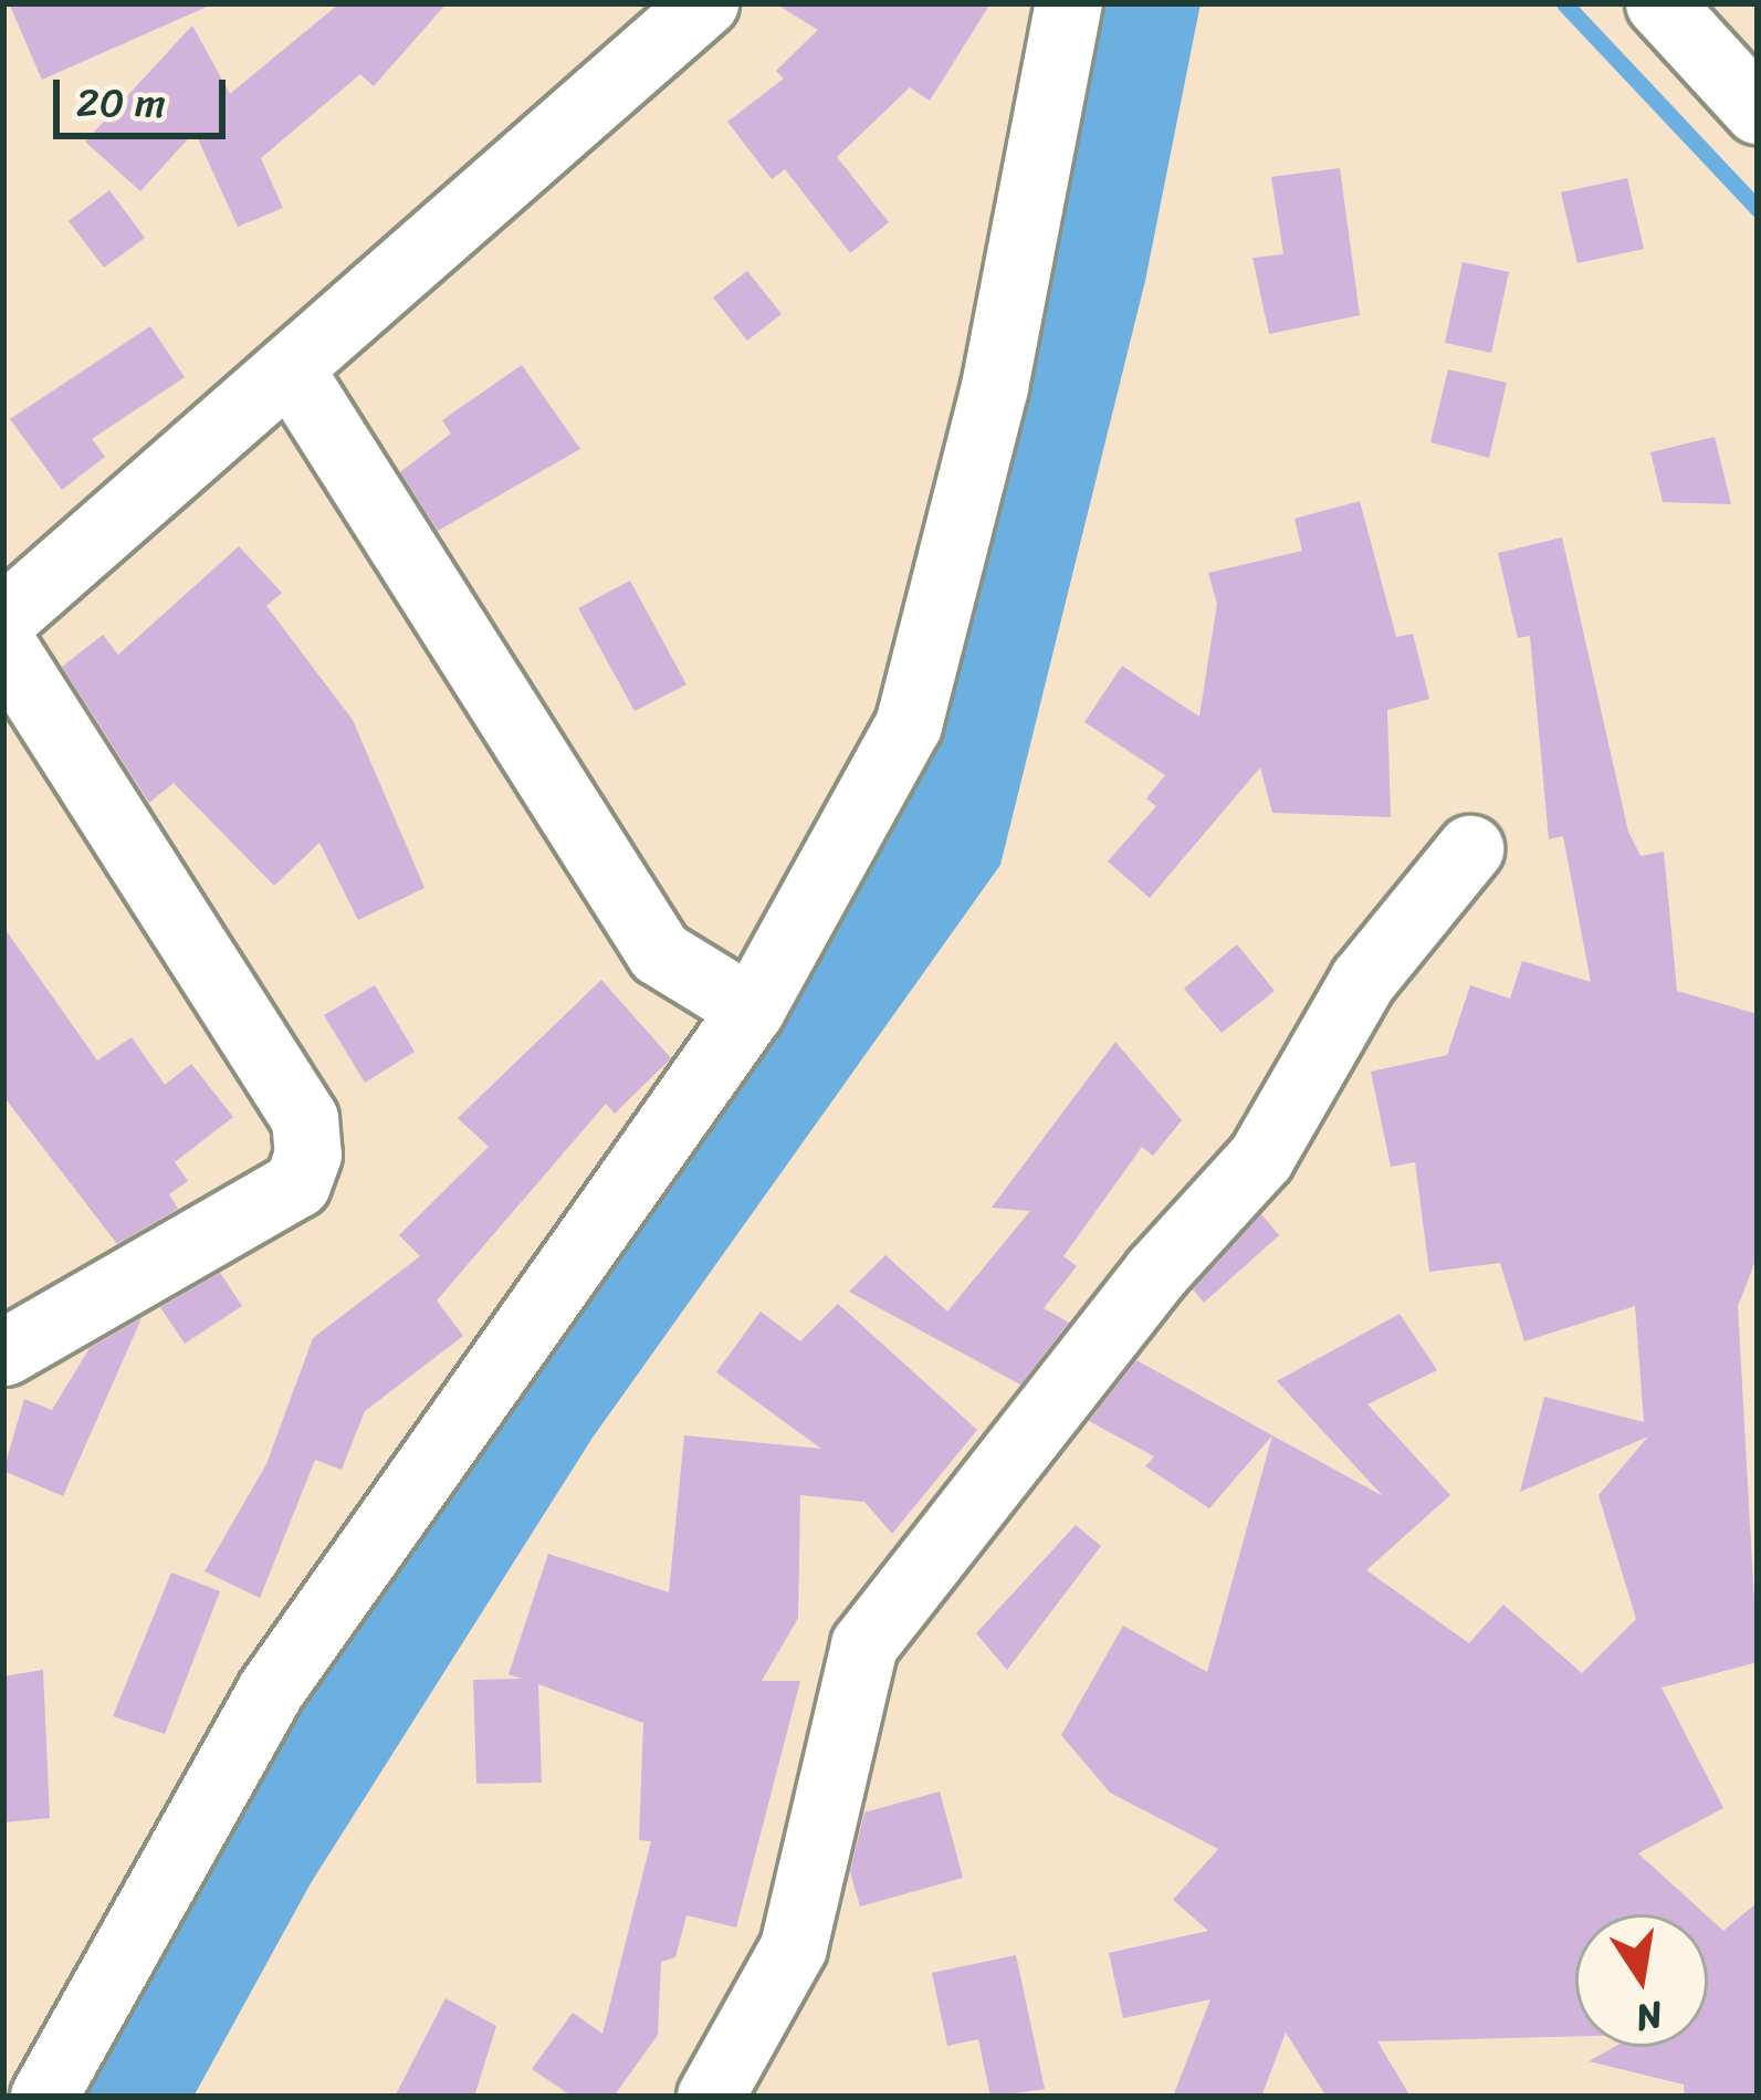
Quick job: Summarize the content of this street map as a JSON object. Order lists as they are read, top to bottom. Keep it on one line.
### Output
{"scale_bar":"20 m","north":"bottom"}
